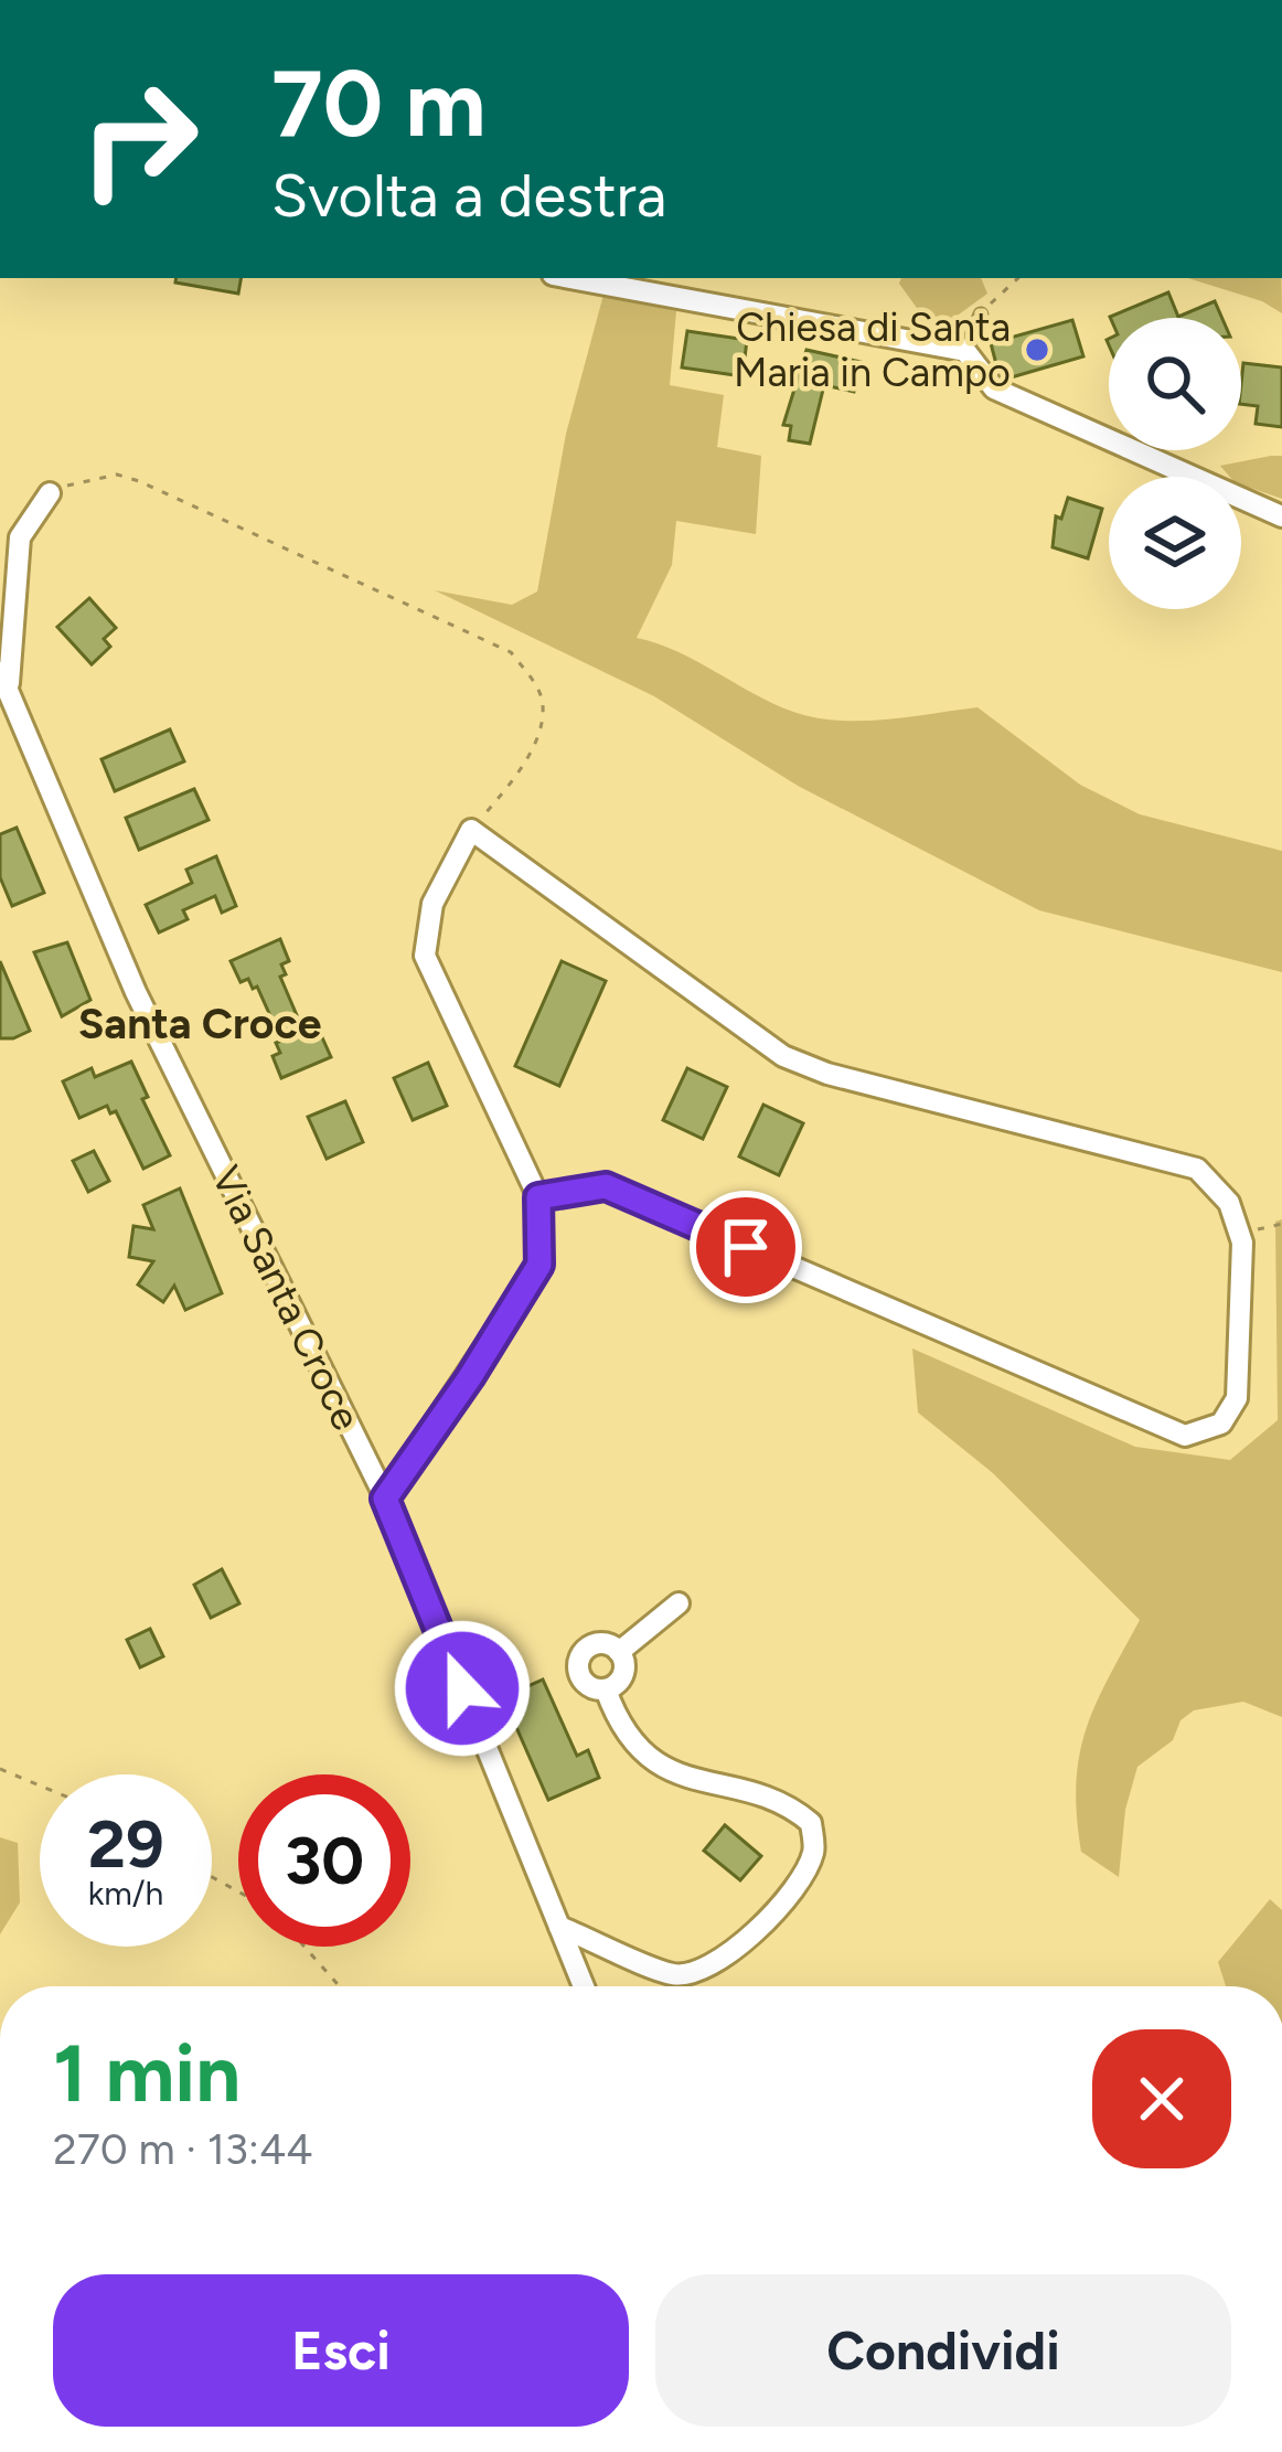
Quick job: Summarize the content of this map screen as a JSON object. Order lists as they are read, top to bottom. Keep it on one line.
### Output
{"streets":{"street":["Via Santa Croce"]},"districts":["Santa Croce"],"places":["Chiesa di Santa Maria in Campo"],"page":{"turn":["70 m","Svolta a destra"],"speed":"29 km/h","limit":"30","heading":["1 min","270 m · 13:44"],"buttons":["Esci","Condividi"]}}
